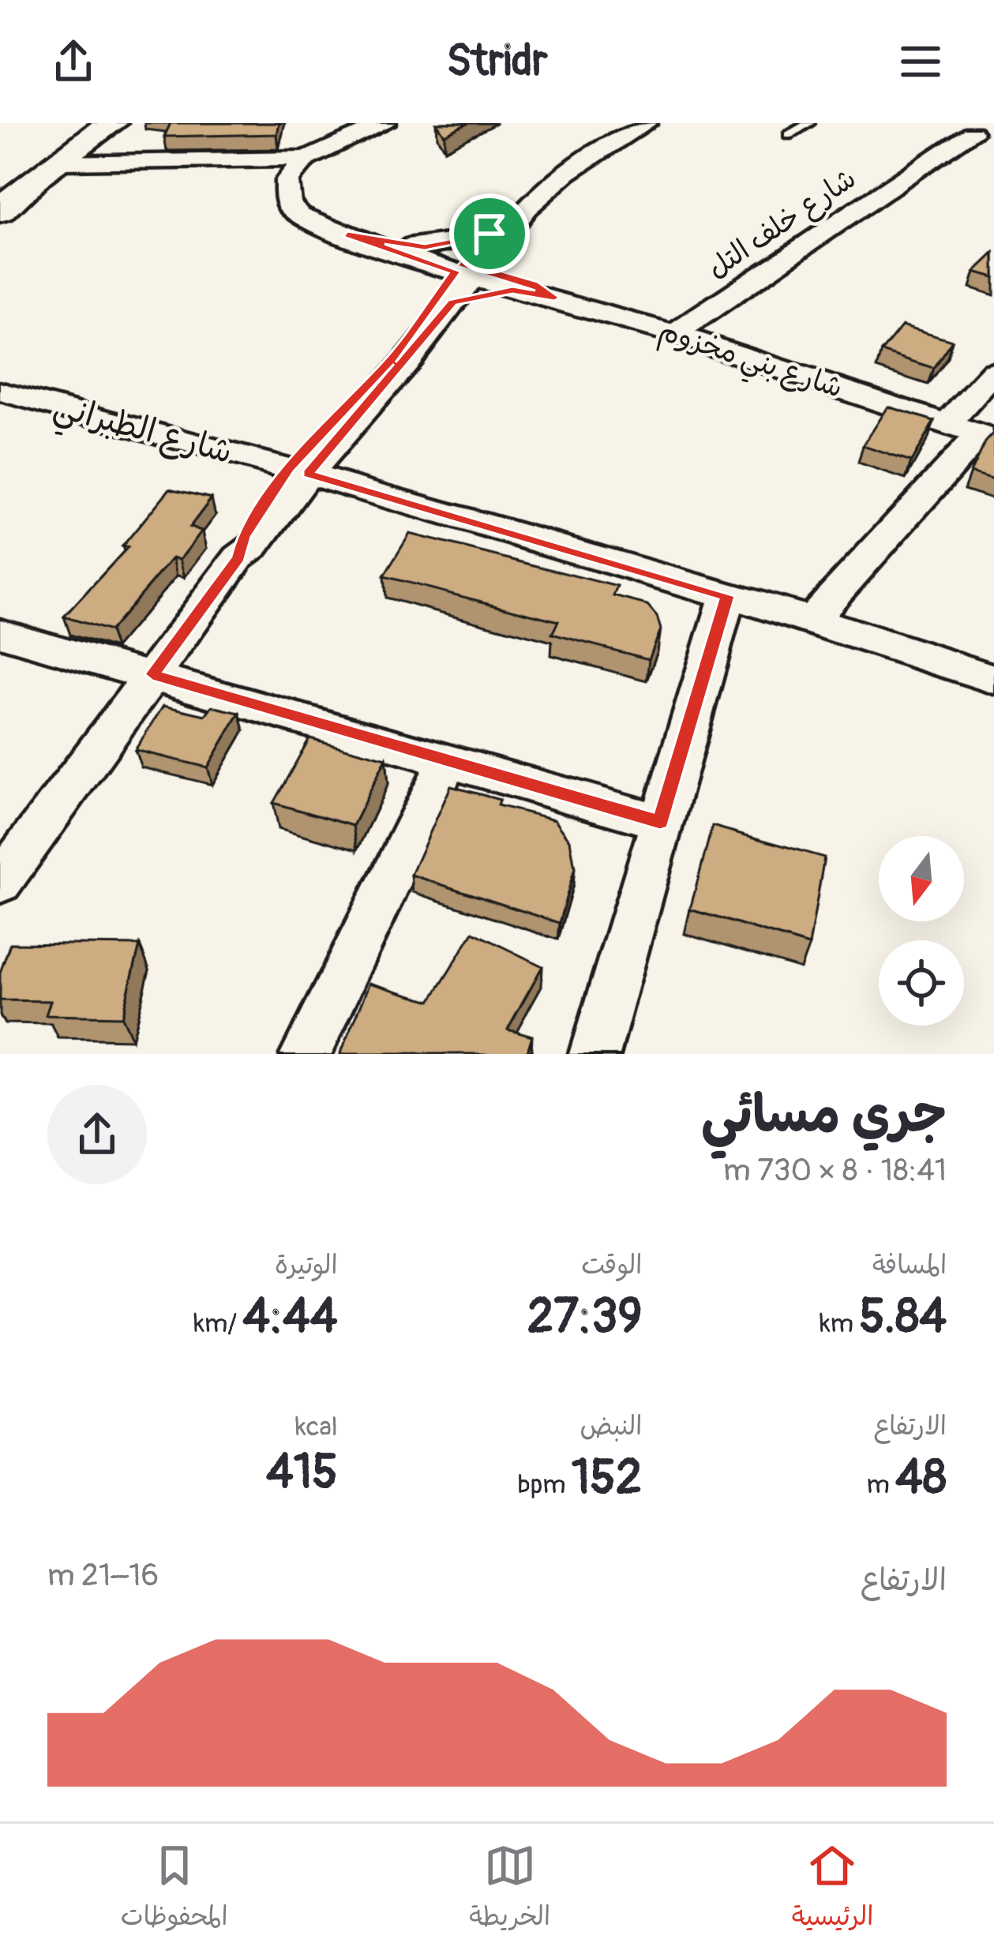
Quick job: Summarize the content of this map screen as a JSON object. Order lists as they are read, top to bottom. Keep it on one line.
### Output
{"streets":{"street":["شارع خلف التل","شارع بني مخزوم","شارع الطبراني"]},"crossings":[["شارع خلف التل","شارع بني مخزوم"]],"north":"bottom","page":{"header":"Stridr","heading":["جري مسائي","18:41 · 8 × 730 m"],"stats":[["المسافة","5.84 km"],["الوقت","27:39"],["الوتيرة","4:44 /km"],["الارتفاع","48 m"],["النبض","152 bpm"],["kcal","415"]],"chart":["الارتفاع","16–21 m"],"tabs":["الرئيسية","الخريطة","المحفوظات"]}}
